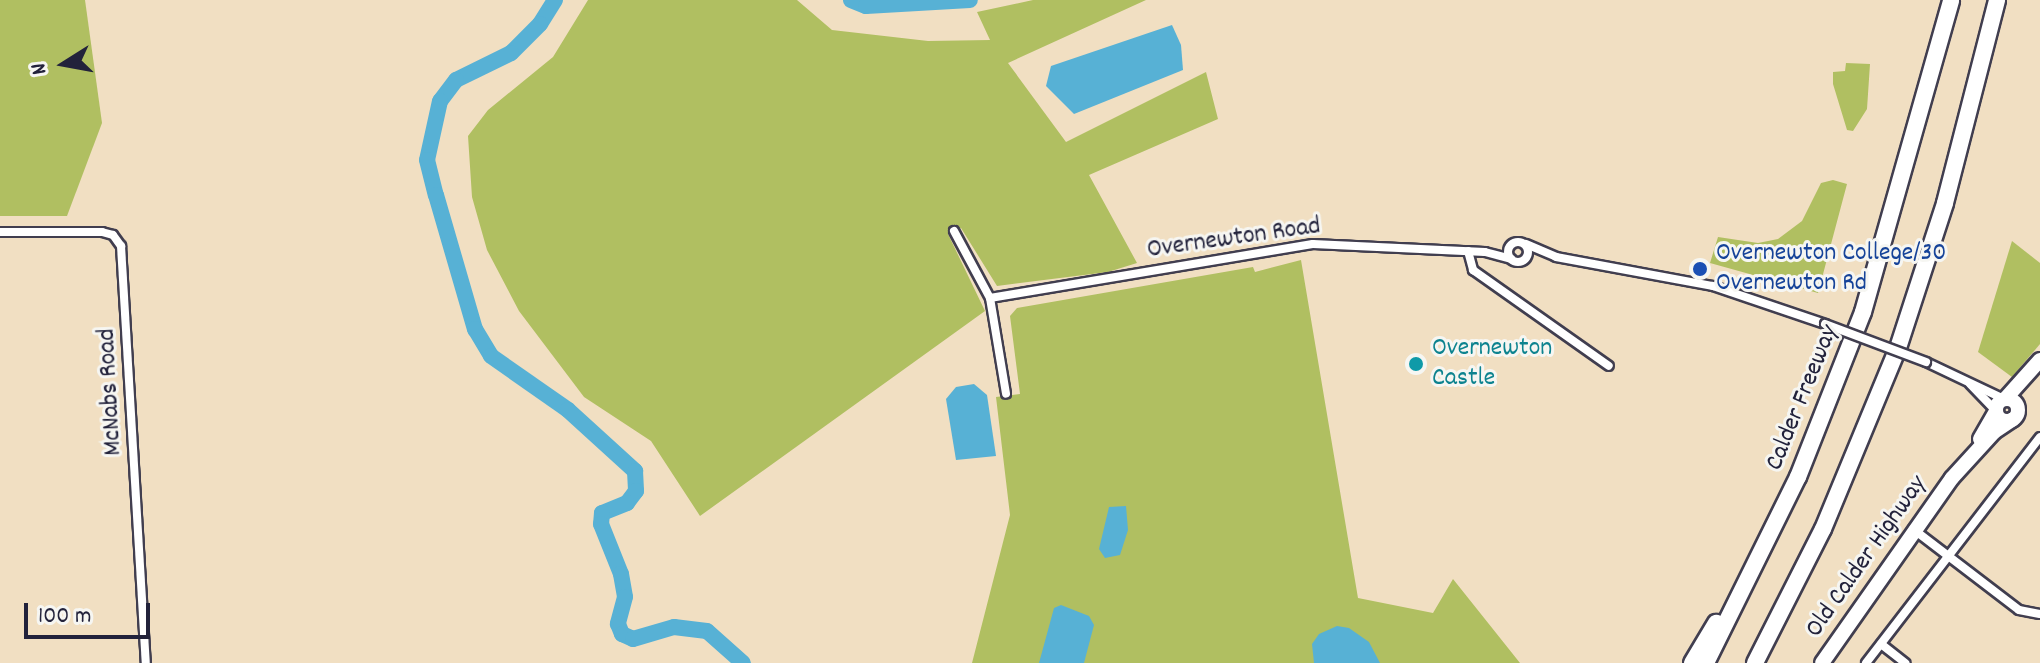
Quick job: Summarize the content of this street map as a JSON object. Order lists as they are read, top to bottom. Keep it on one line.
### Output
{"streets":{"highway":["Calder Freeway"],"main road":["Old Calder Highway"],"street":["Overnewton Road","McNabs Road"]},"places":["Overnewton College/30 Overnewton Rd","Overnewton Castle"],"scale_bar":"100 m","north":"left"}
